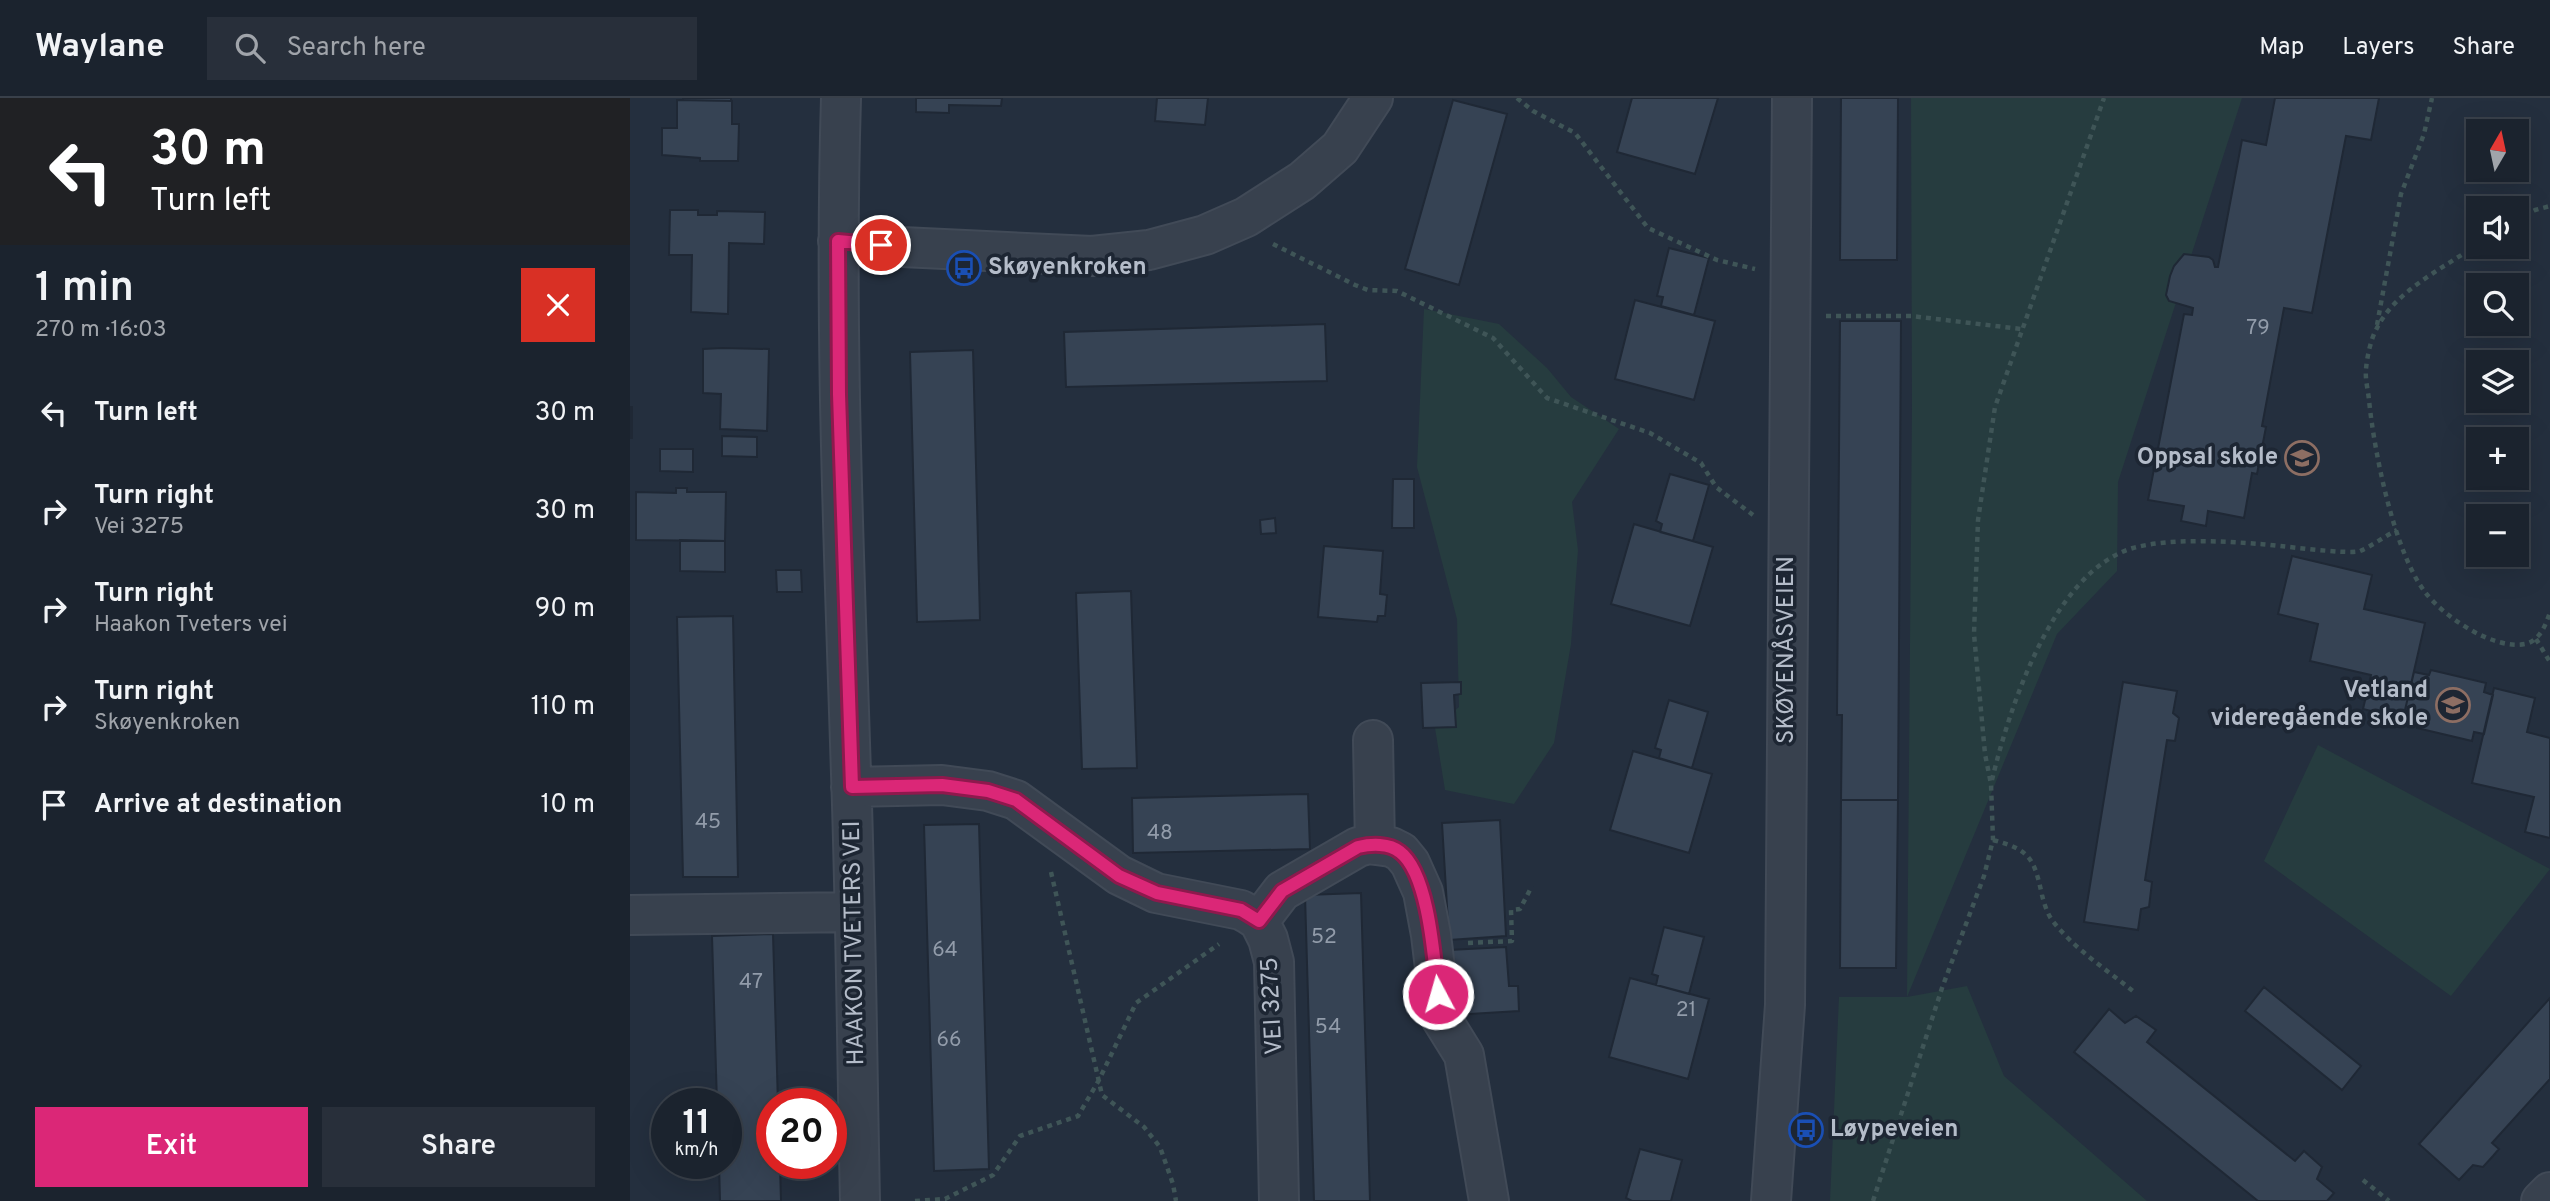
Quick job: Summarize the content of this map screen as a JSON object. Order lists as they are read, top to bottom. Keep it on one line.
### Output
{"streets":{"street":["SKØYENÅSVEIEN","HAAKON TVETERS VEI","VEI 3275"]},"places":{"bus stop":["Skøyenkroken","Løypeveien"],"school or university":["Oppsal skole","Vetland videregående skole"]},"house_numbers":["79","45","48","52","64","47","21","54","66"],"north":"top","page":{"header":"Waylane","search":"Search here","nav":["Map","Layers","Share"],"turn":["30 m","Turn left"],"map_buttons":["+","−"],"heading":["1 min","270 m · 16:03"],"list":[{"name":"Turn left","value":"30 m"},{"name":"Turn right","note":"Vei 3275","value":"30 m"},{"name":"Turn right","note":"Haakon Tveters vei","value":"90 m"},{"name":"Turn right","note":"Skøyenkroken","value":"110 m"},{"name":"Arrive at destination","value":"10 m"}],"speed":"11 km/h","limit":"20","buttons":["Exit","Share"]}}
